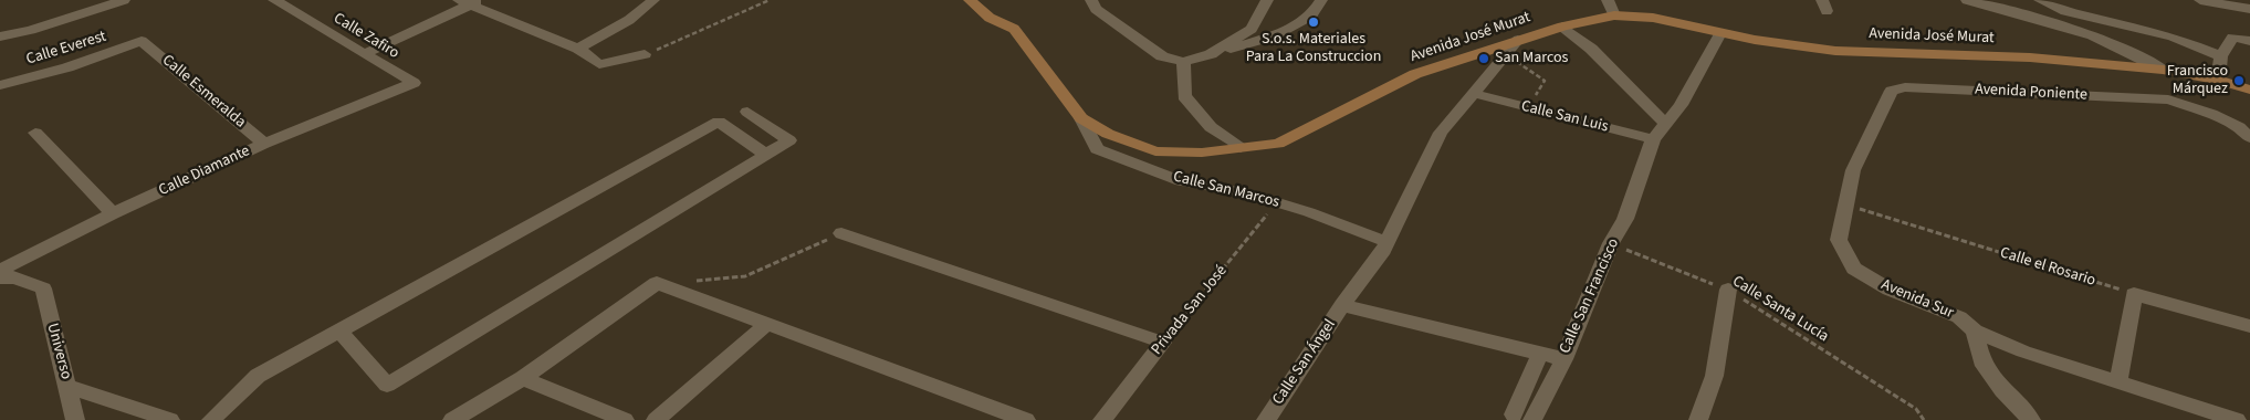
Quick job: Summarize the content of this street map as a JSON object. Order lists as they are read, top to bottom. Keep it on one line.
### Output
{"streets":{"street":["Calle Zafiro","Avenida José Murat","Calle Everest","Calle Esmeralda","Avenida Poniente","Calle San Luis","Calle Diamante","Calle San Marcos","Calle San Francisco","Avenida Sur","Privada San José","Universo","Calle San Ángel"],"path":["Calle el Rosario","Calle Santa Lucía"]},"crossings":[["Calle Zafiro","Calle Diamante"],["Avenida José Murat","Calle San Marcos"],["Avenida José Murat","Calle San Francisco"],["Calle Everest","Calle Esmeralda"],["Calle Esmeralda","Calle Diamante"],["Avenida Poniente","Avenida Sur"],["Calle San Luis","Calle San Francisco"],["Calle San Marcos","Privada San José"],["Calle el Rosario","Avenida Sur"],["Calle San Francisco","Calle Santa Lucía"],["Calle San Francisco","Calle San Ángel"]],"places":["S.o.s. Materiales Para La Construccion","San Marcos","Francisco Márquez"]}
